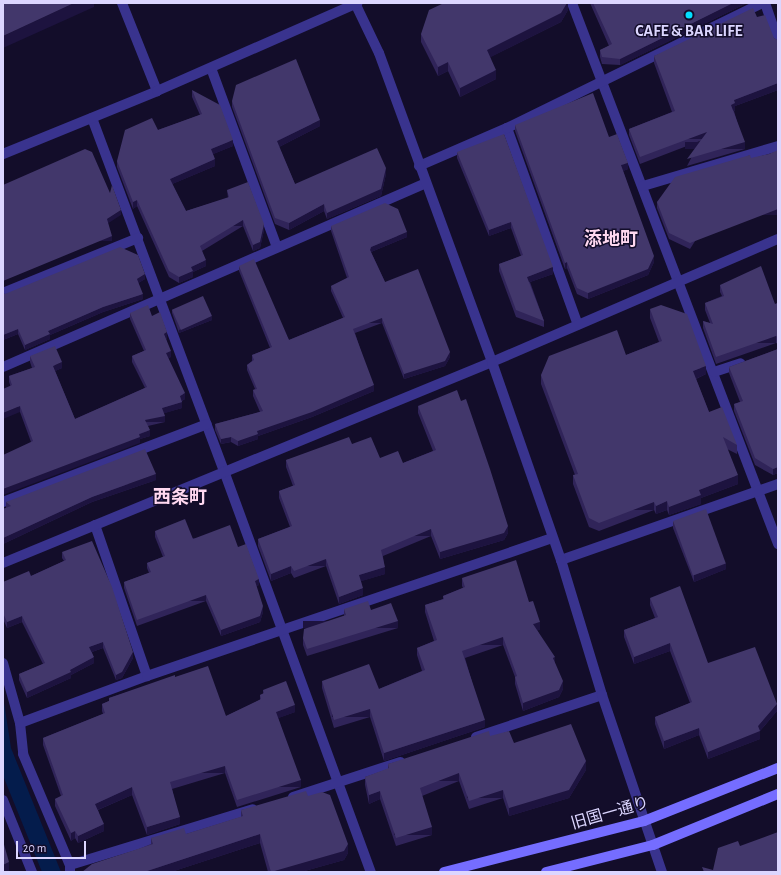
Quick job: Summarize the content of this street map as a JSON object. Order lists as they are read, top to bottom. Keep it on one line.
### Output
{"streets":{"main road":["旧国一通り"]},"districts":["添地町","西条町"],"places":["CAFE & BAR LIFE"],"scale_bar":"20 m"}
